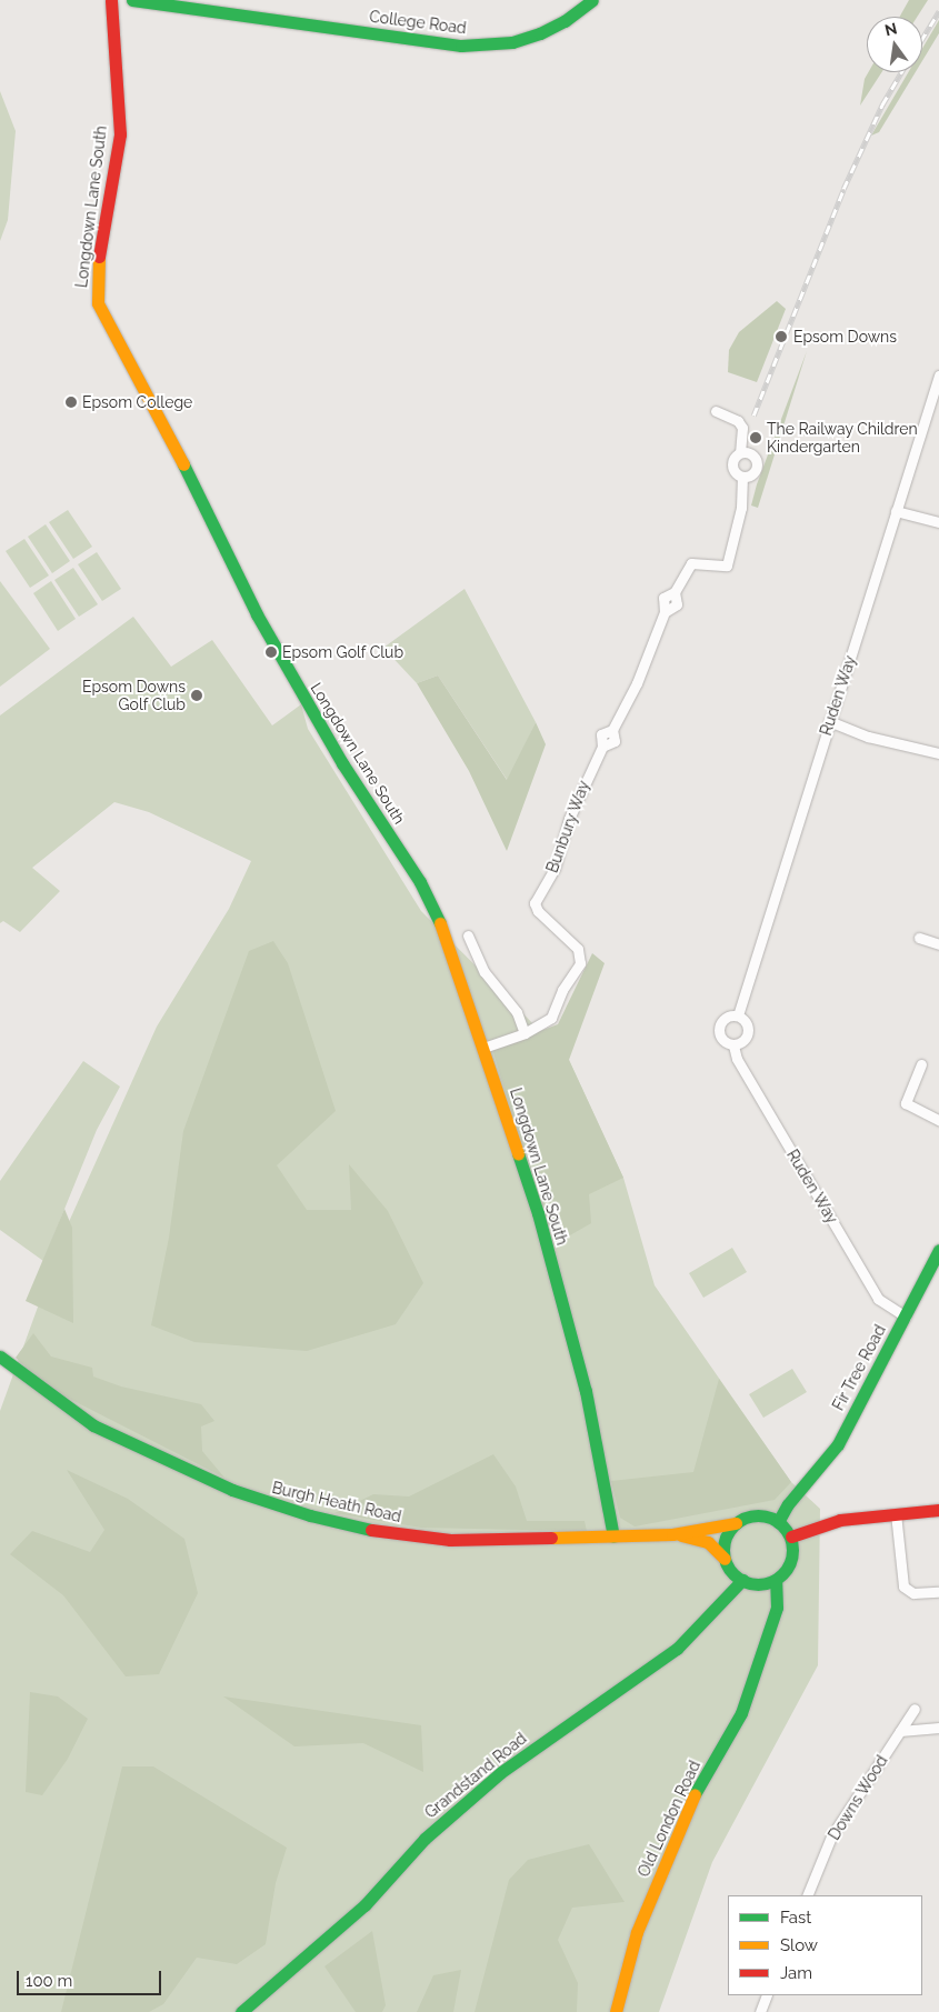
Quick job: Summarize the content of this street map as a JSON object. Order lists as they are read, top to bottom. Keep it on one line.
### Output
{"streets":{"main road":["College Road","Longdown Lane South","Fir Tree Road","Burgh Heath Road","Grandstand Road","Old London Road"],"street":["Ruden Way","Bunbury Way","Downs Wood"]},"crossings":[["Longdown Lane South","Bunbury Way"],["Longdown Lane South","Burgh Heath Road"],["Ruden Way","Fir Tree Road"],["Fir Tree Road","Burgh Heath Road"],["Fir Tree Road","Grandstand Road"],["Fir Tree Road","Old London Road"],["Burgh Heath Road","Grandstand Road"],["Burgh Heath Road","Old London Road"],["Grandstand Road","Old London Road"]],"places":["Epsom Downs","Epsom College","The Railway Children Kindergarten","Epsom Golf Club","Epsom Downs Golf Club"],"legend":["Fast","Slow","Jam"],"scale_bar":"100 m","north":"top"}
